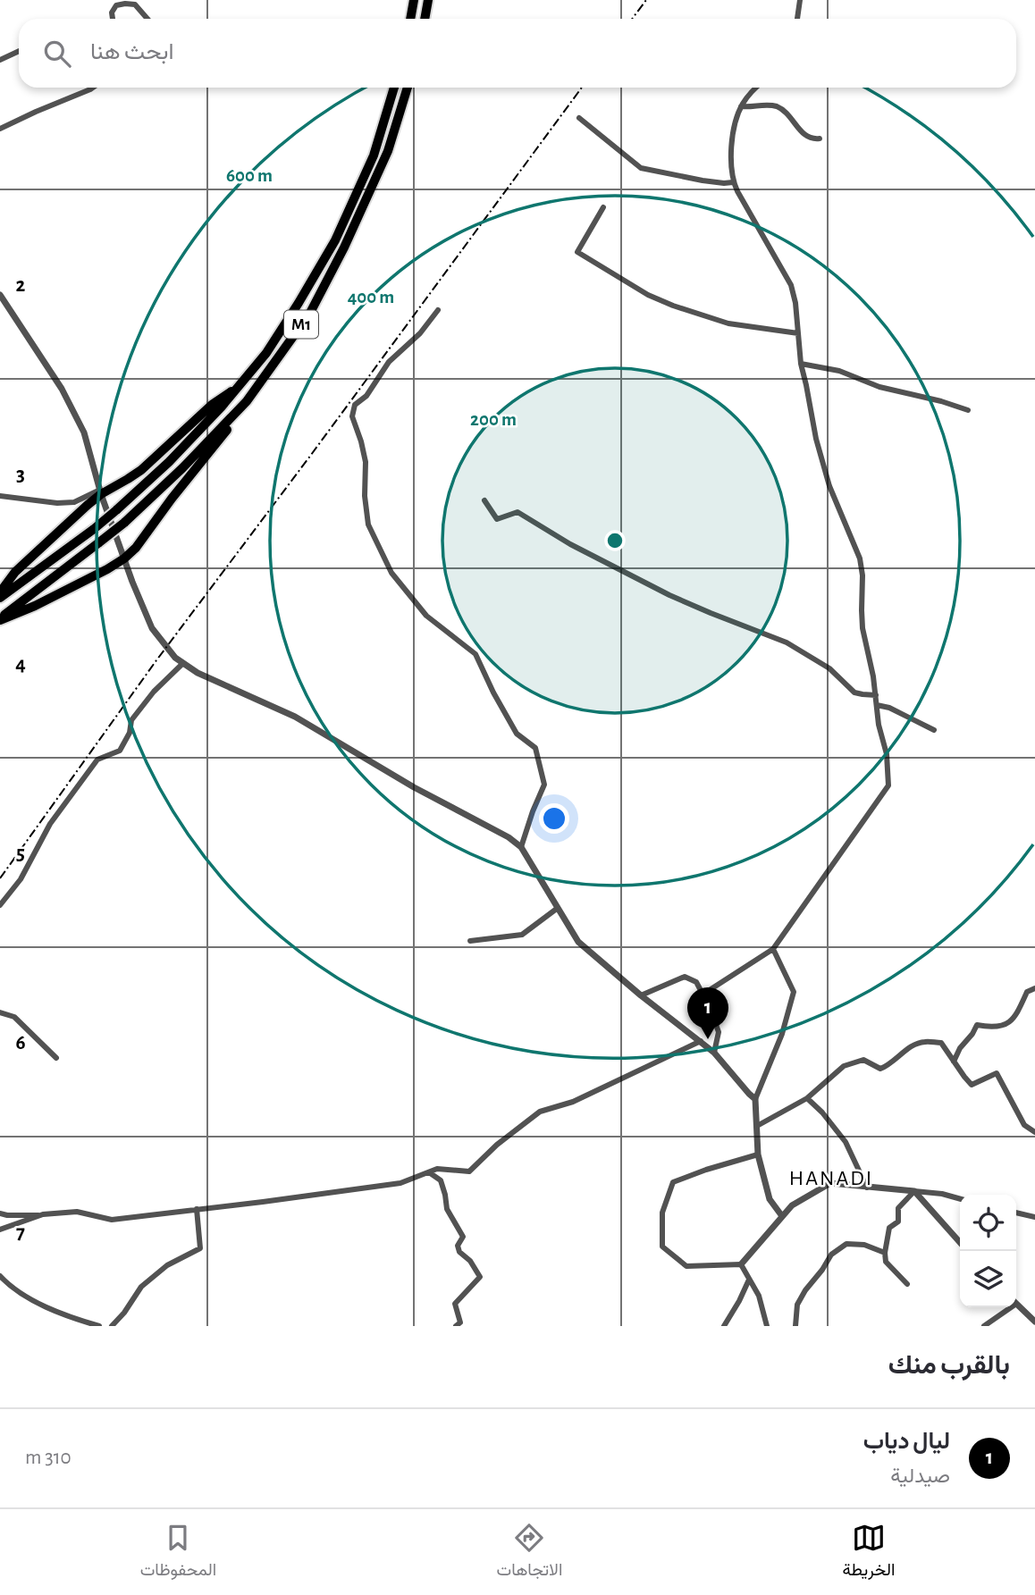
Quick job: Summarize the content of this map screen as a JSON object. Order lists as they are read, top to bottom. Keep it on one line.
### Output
{"streets":{"highway":["M1"]},"districts":["HANADI"],"page":{"search":"ابحث هنا","pins":"1","heading":"بالقرب منك","list":[{"mark":"1","name":"ليال دياب","note":"صيدلية","value":"310 m"}],"nav":["الخريطة","الاتجاهات","المحفوظات"]},"grid":{"rows":["2","3","4","5","6","7"]},"rings":["600 m","400 m","200 m"]}
